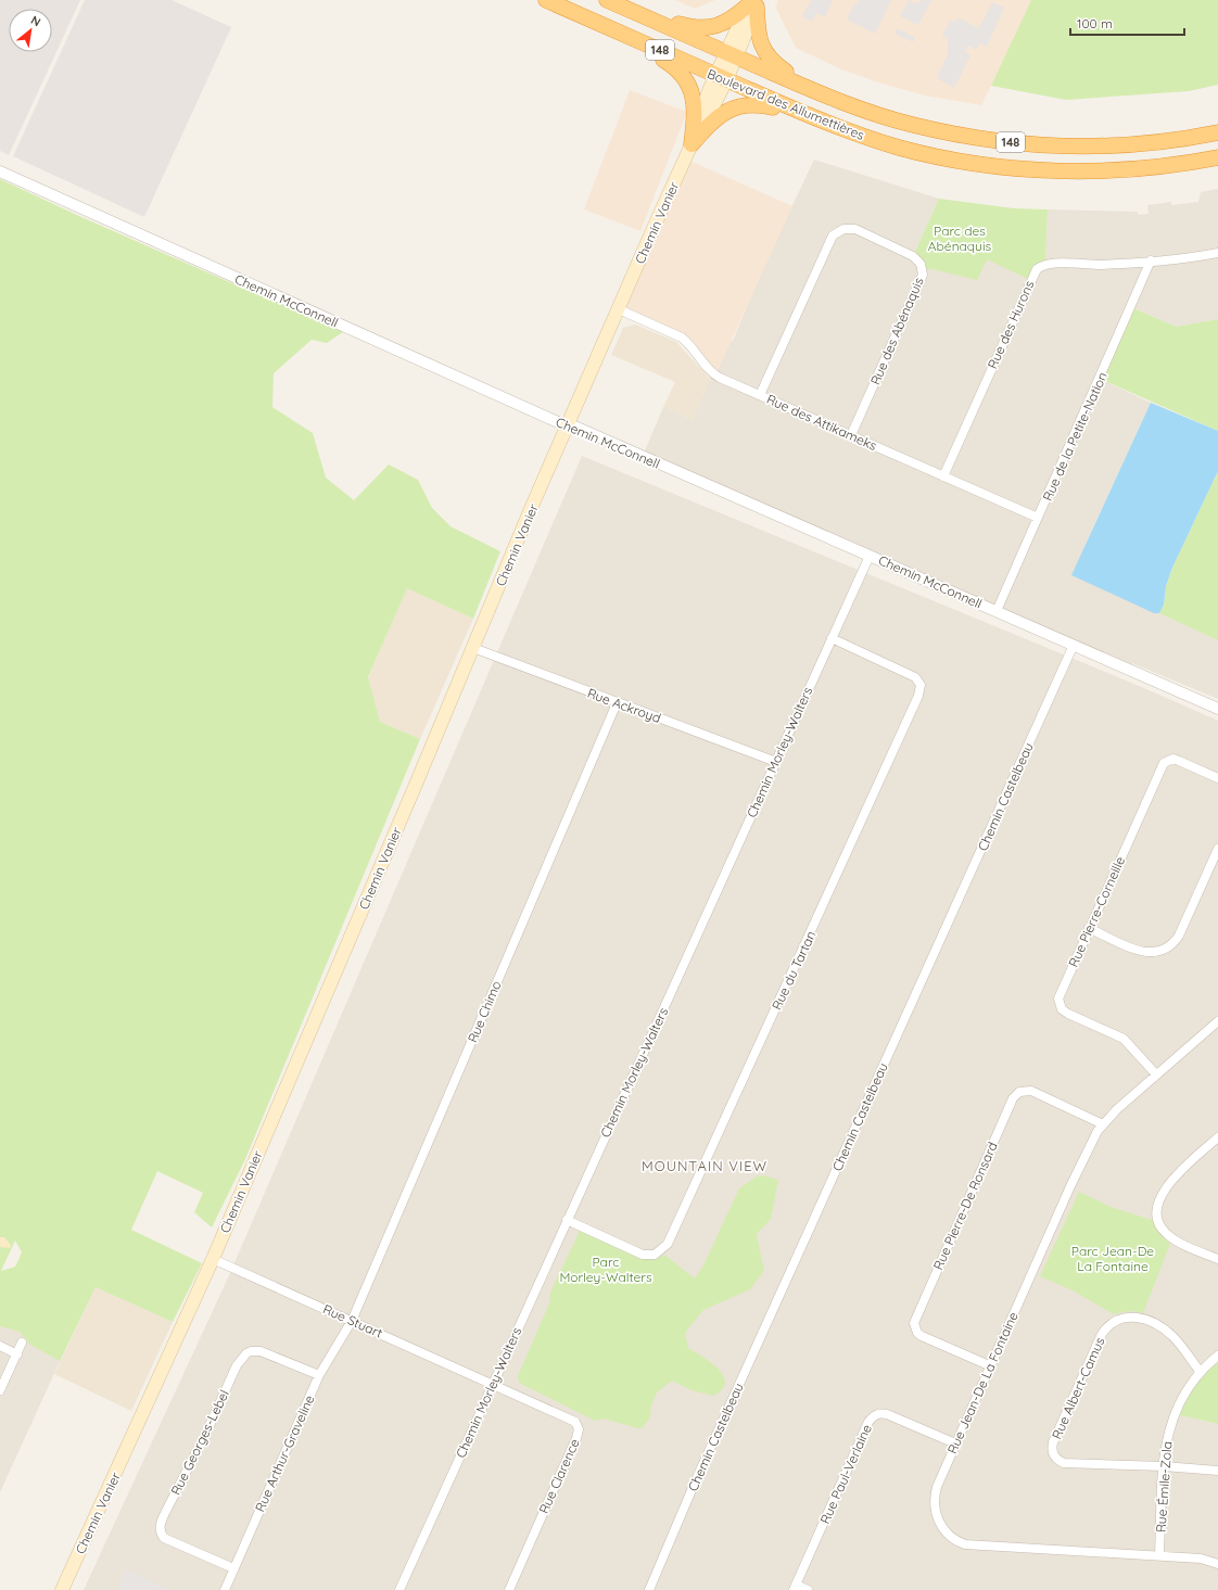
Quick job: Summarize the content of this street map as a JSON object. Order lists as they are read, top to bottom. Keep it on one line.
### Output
{"streets":{"highway":["148","Boulevard des Allumettières"],"main road":["Chemin Vanier"],"street":["Chemin McConnell","Rue des Hurons","Rue des Abénaquis","Rue des Attikameks","Rue de la Petite-Nation","Rue Ackroyd","Chemin Morley-Walters","Chemin Castelbeau","Rue Pierre-Corneille","Rue du Tartan","Rue Chimo","Rue Pierre-De Ronsard","Rue Stuart","Rue Jean-De La Fontaine","Rue Albert-Camus","Rue Georges-Lebel","Rue Arthur-Graveline","Rue Paul-Verlaine","Rue Clarence","Rue Émile-Zola"]},"crossings":[["Boulevard des Allumettières","Chemin Vanier"],["Chemin Vanier","Chemin McConnell"],["Chemin Vanier","Rue des Attikameks"],["Chemin Vanier","Rue Ackroyd"],["Chemin Vanier","Rue Stuart"],["Chemin McConnell","Rue de la Petite-Nation"],["Chemin McConnell","Chemin Morley-Walters"],["Chemin McConnell","Chemin Castelbeau"],["Rue des Hurons","Rue des Attikameks"],["Rue des Hurons","Rue de la Petite-Nation"],["Rue des Abénaquis","Rue des Attikameks"],["Rue des Attikameks","Rue de la Petite-Nation"],["Rue Ackroyd","Chemin Morley-Walters"],["Rue Ackroyd","Rue Chimo"],["Chemin Morley-Walters","Rue du Tartan"],["Chemin Morley-Walters","Rue Stuart"],["Chemin Morley-Walters","Rue Clarence"],["Rue Pierre-Corneille","Rue Jean-De La Fontaine"],["Rue Chimo","Rue Stuart"],["Rue Chimo","Rue Arthur-Graveline"],["Rue Pierre-De Ronsard","Rue Jean-De La Fontaine"],["Rue Stuart","Rue Arthur-Graveline"],["Rue Stuart","Rue Clarence"],["Rue Jean-De La Fontaine","Rue Paul-Verlaine"],["Rue Jean-De La Fontaine","Rue Émile-Zola"],["Rue Albert-Camus","Rue Émile-Zola"],["Rue Georges-Lebel","Rue Arthur-Graveline"]],"districts":["MOUNTAIN VIEW"],"parks":["Parc des Abénaquis","Parc Jean-De La Fontaine","Parc Morley-Walters"],"scale_bar":"100 m","north":"top right"}
